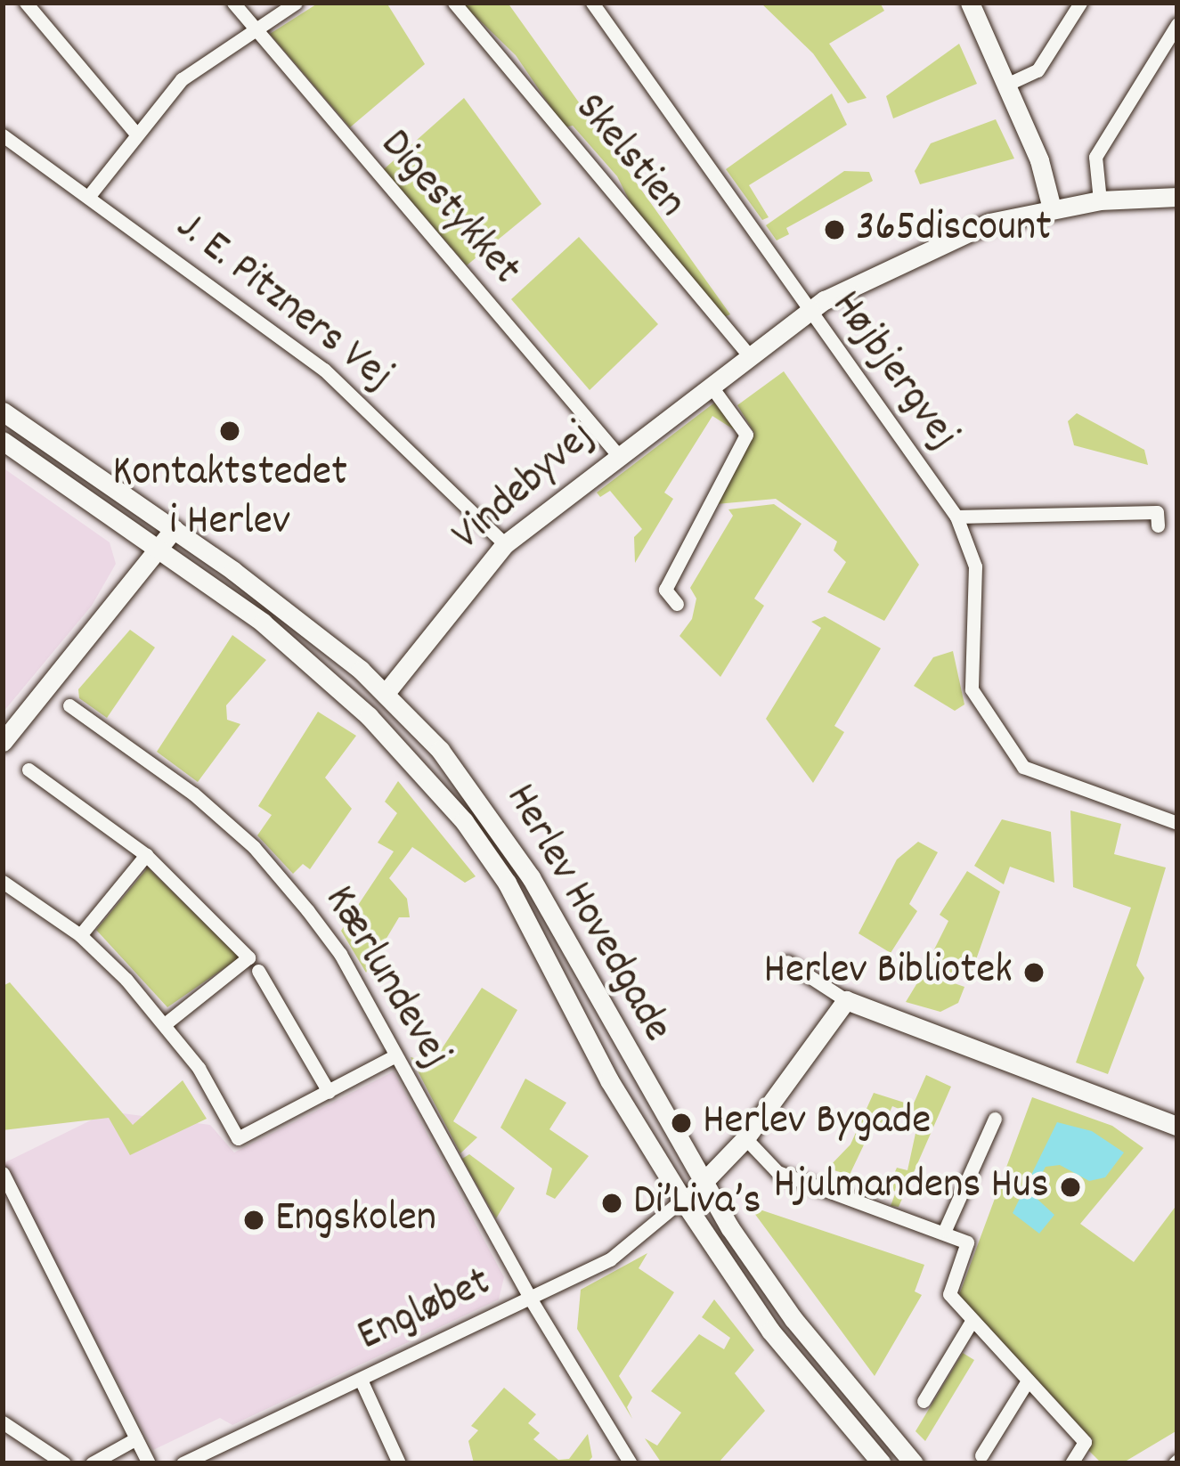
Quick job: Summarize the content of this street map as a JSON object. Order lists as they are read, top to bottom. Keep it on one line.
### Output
{"streets":{"main road":["Vindebyvej","Herlev Hovedgade"],"street":["Skelstien","Digestykket","J. E. Pitzners Vej","Højbjergvej","Kærlundevej","Engløbet"]},"crossings":[["Skelstien","Vindebyvej"],["Digestykket","Vindebyvej"],["J. E. Pitzners Vej","Vindebyvej"],["Højbjergvej","Vindebyvej"],["Vindebyvej","Herlev Hovedgade"],["Herlev Hovedgade","Engløbet"],["Kærlundevej","Engløbet"]],"places":["365discount","Kontaktstedet i Herlev","Herlev Bibliotek","Herlev Bygade","Hjulmandens Hus","Di’Liva’s","Engskolen"]}
